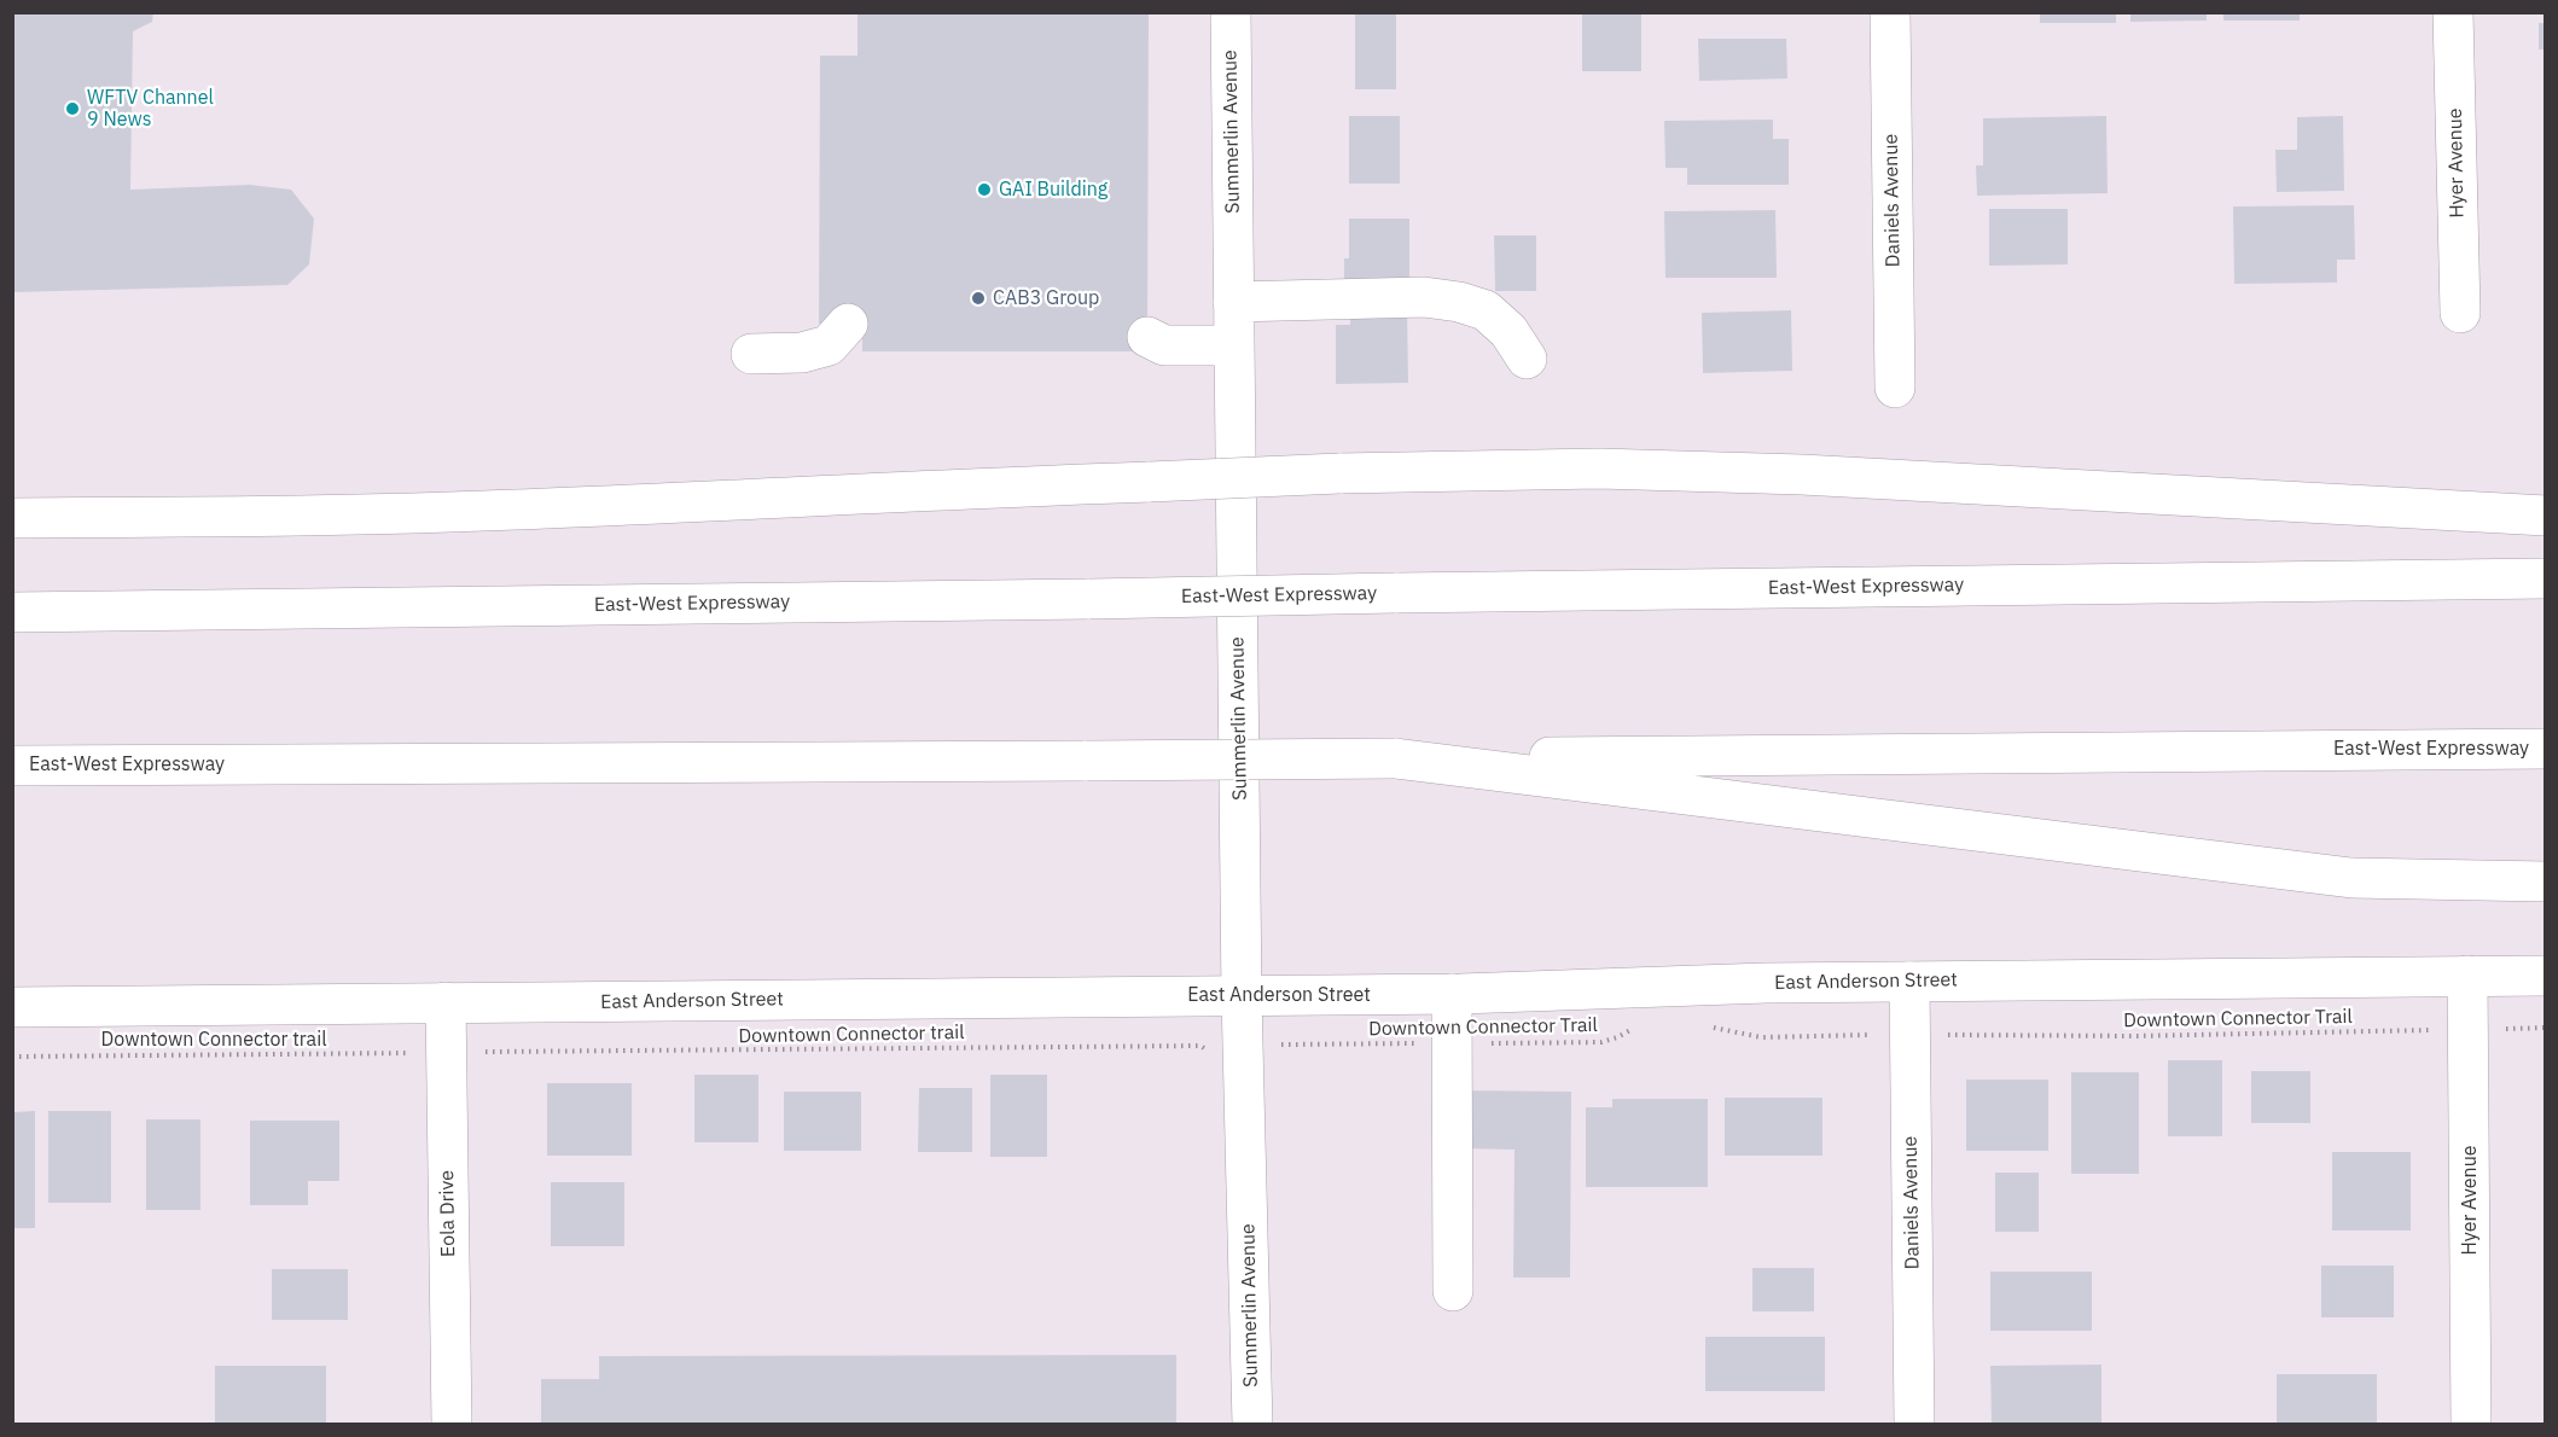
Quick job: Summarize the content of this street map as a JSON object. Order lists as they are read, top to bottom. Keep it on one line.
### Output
{"streets":{"main road":["Summerlin Avenue","Hyer Avenue","Daniels Avenue","East-West Expressway","East Anderson Street","Eola Drive"],"path":["Downtown Connector Trail","Downtown Connector trail"]},"crossings":[["Summerlin Avenue","East Anderson Street"],["Hyer Avenue","East Anderson Street"],["Hyer Avenue","Downtown Connector Trail"],["Daniels Avenue","East Anderson Street"],["East Anderson Street","Eola Drive"]],"places":["WFTV Channel 9 News","GAI Building","CAB3 Group"]}
